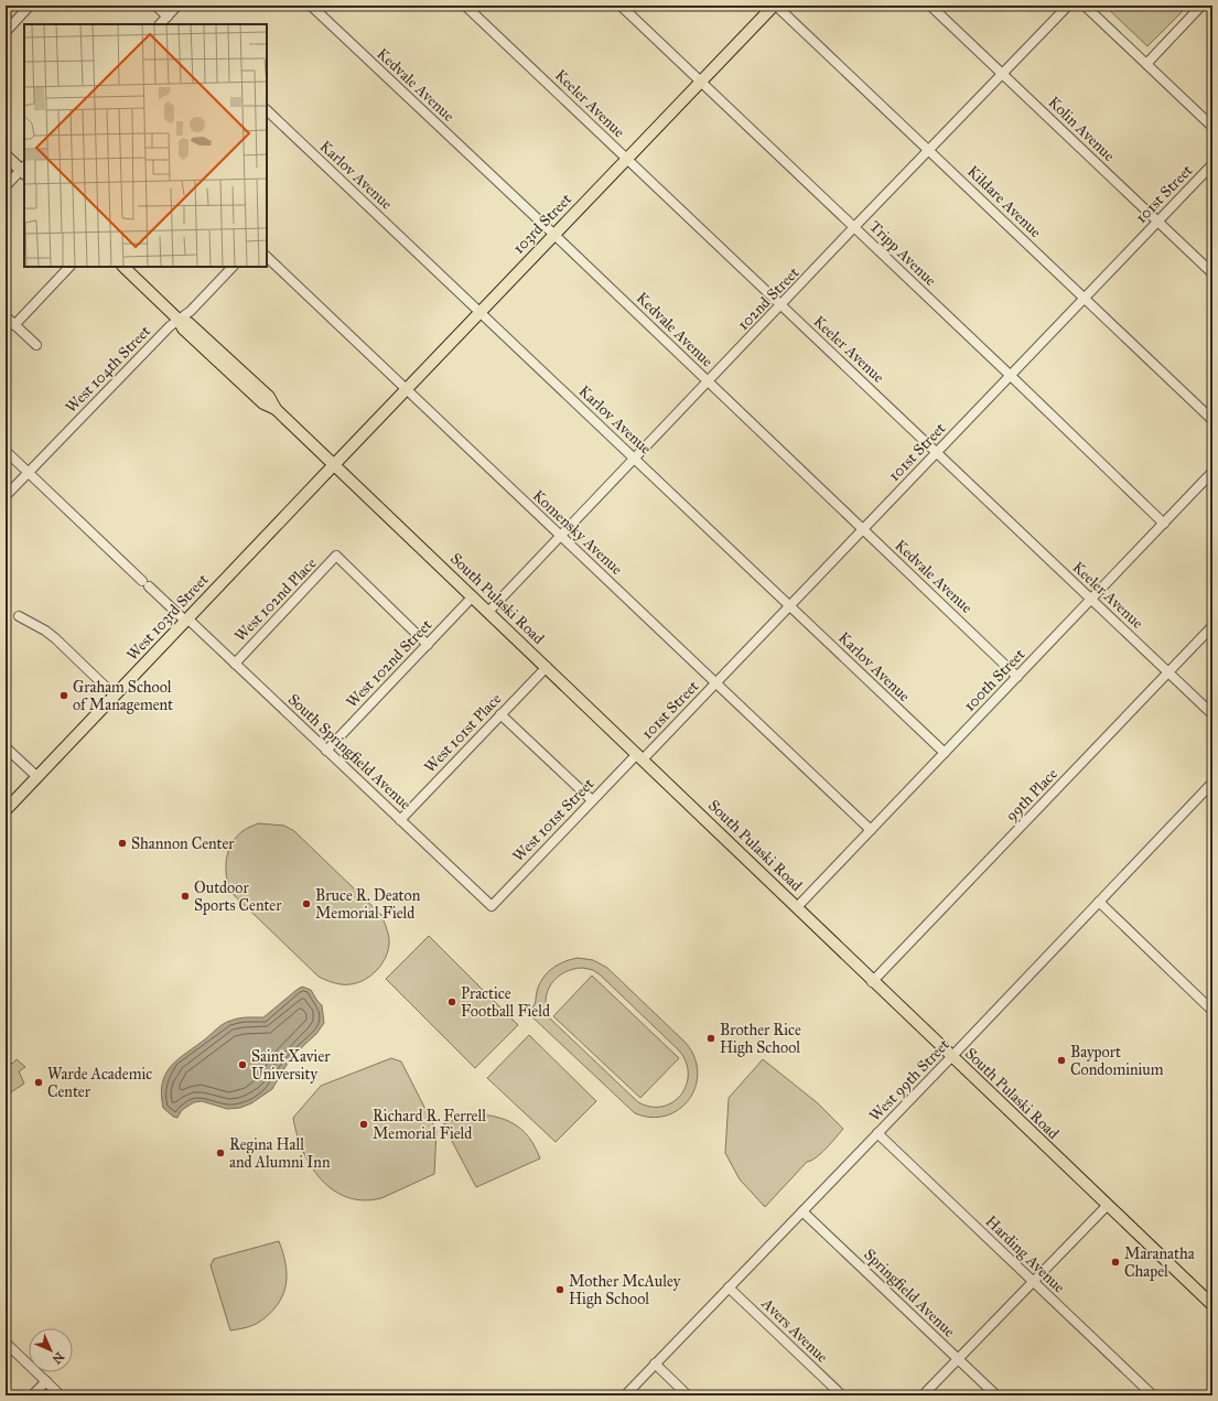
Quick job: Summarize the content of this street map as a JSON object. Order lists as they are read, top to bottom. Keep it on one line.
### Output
{"streets":{"main road":["103rd Street","South Pulaski Road","West 103rd Street"],"street":["Kedvale Avenue","Keeler Avenue","Kolin Avenue","Karlov Avenue","101st Street","Kildare Avenue","Tripp Avenue","102nd Street","West 104th Street","Komensky Avenue","West 102nd Place","West 102nd Street","100th Street","West 101st Place","South Springfield Avenue","99th Place","West 101st Street","West 99th Street","Harding Avenue","Springfield Avenue","Avers Avenue"]},"crossings":[["Kedvale Avenue","101st Street"],["Kedvale Avenue","103rd Street"],["Kedvale Avenue","102nd Street"],["Kedvale Avenue","100th Street"],["Keeler Avenue","101st Street"],["Keeler Avenue","103rd Street"],["Keeler Avenue","102nd Street"],["Keeler Avenue","100th Street"],["Keeler Avenue","99th Place"],["Kolin Avenue","101st Street"],["Kolin Avenue","102nd Street"],["Karlov Avenue","101st Street"],["Karlov Avenue","103rd Street"],["Karlov Avenue","102nd Street"],["Karlov Avenue","100th Street"],["101st Street","Kildare Avenue"],["101st Street","Tripp Avenue"],["101st Street","Komensky Avenue"],["101st Street","South Pulaski Road"],["101st Street","West 101st Street"],["Kildare Avenue","103rd Street"],["Kildare Avenue","102nd Street"],["103rd Street","Tripp Avenue"],["103rd Street","Komensky Avenue"],["103rd Street","South Pulaski Road"],["103rd Street","West 103rd Street"],["Tripp Avenue","102nd Street"],["Tripp Avenue","100th Street"],["102nd Street","Komensky Avenue"],["102nd Street","South Pulaski Road"],["West 104th Street","South Pulaski Road"],["West 104th Street","South Springfield Avenue"],["Komensky Avenue","100th Street"],["South Pulaski Road","West 103rd Street"],["South Pulaski Road","West 102nd Street"],["South Pulaski Road","100th Street"],["South Pulaski Road","West 101st Place"],["South Pulaski Road","99th Place"],["South Pulaski Road","West 101st Street"],["South Pulaski Road","West 99th Street"],["West 102nd Place","West 102nd Street"],["West 102nd Place","South Springfield Avenue"],["West 103rd Street","South Springfield Avenue"],["West 102nd Street","South Springfield Avenue"],["West 101st Place","South Springfield Avenue"],["South Springfield Avenue","West 101st Street"],["West 99th Street","Harding Avenue"],["West 99th Street","Springfield Avenue"],["West 99th Street","Avers Avenue"]],"places":["Graham School of Management","Shannon Center","Outdoor Sports Center","Bruce R. Deaton Memorial Field","Practice Football Field","Brother Rice High School","Bayport Condominium","Saint Xavier University","Warde Academic Center","Richard R. Ferrell Memorial Field","Regina Hall and Alumni Inn","Maranatha Chapel","Mother McAuley High School"],"north":"bottom right"}
